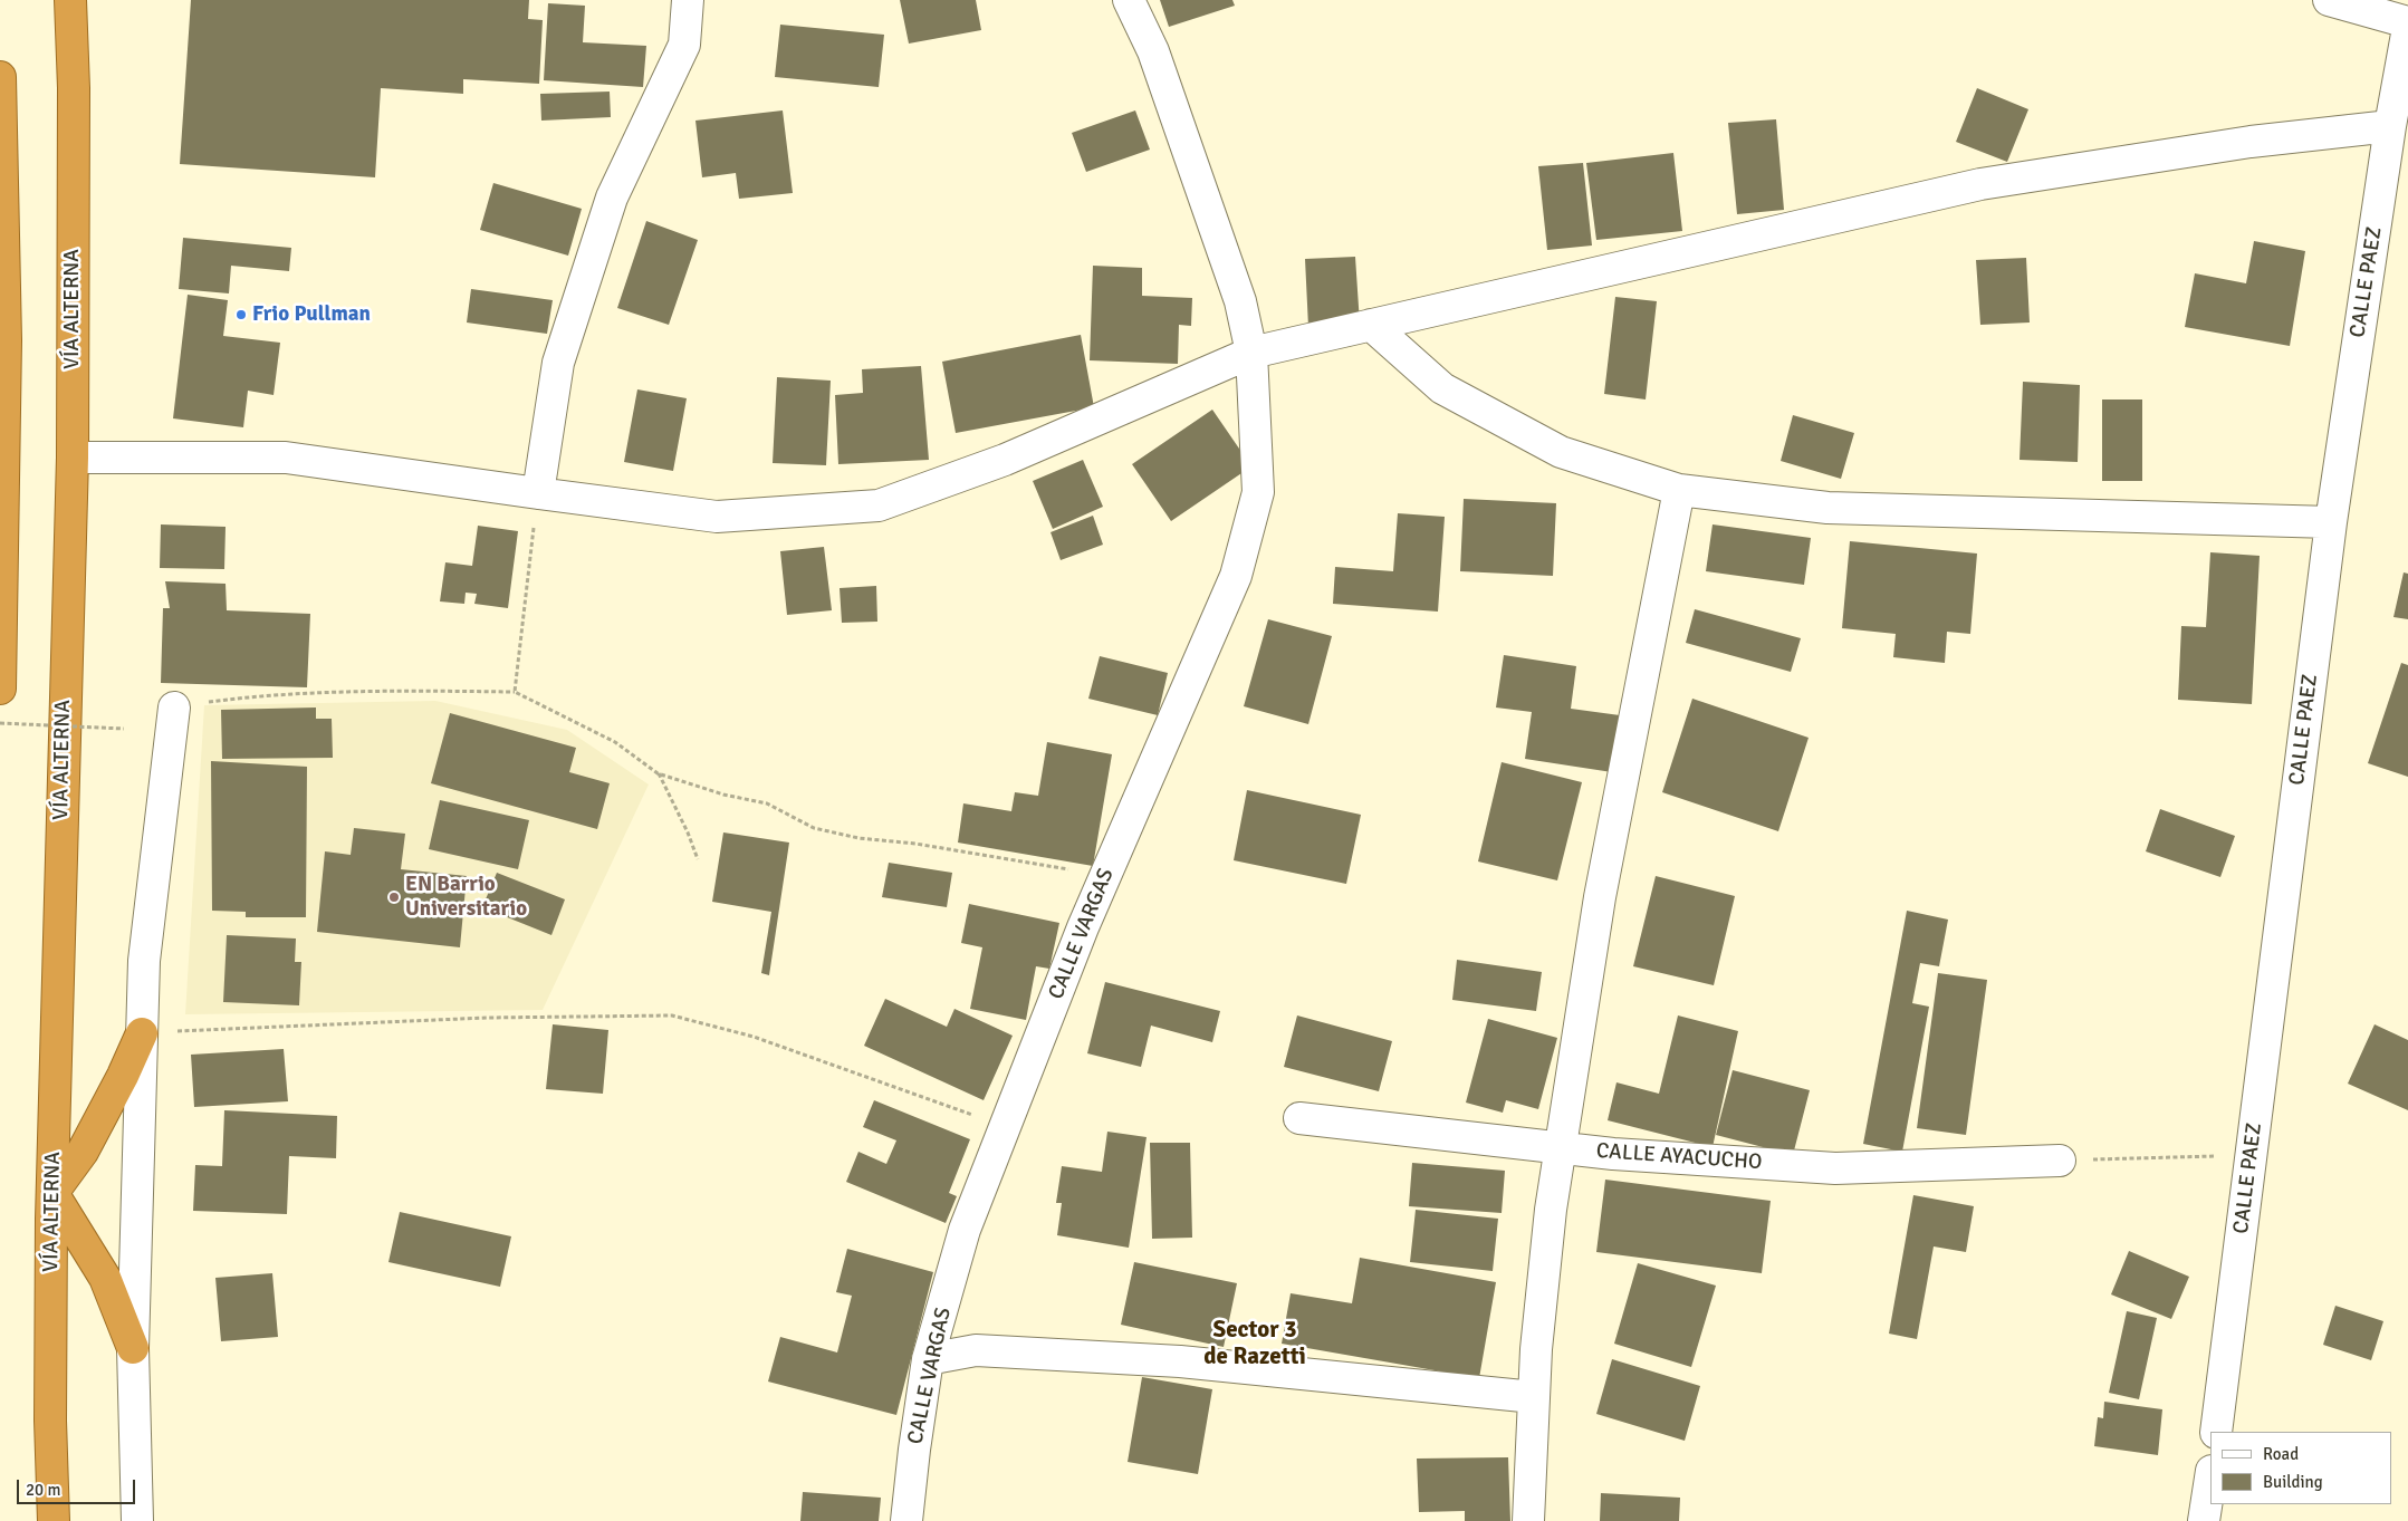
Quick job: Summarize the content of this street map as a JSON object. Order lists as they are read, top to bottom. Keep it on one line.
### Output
{"streets":{"highway":["VÍA ALTERNA"],"street":["CALLE PAEZ","CALLE VARGAS","CALLE AYACUCHO"]},"districts":["Sector 3 de Razetti"],"places":["Frio Pullman","EN Barrio Universitario"],"legend":["Road","Building"],"scale_bar":"20 m"}
